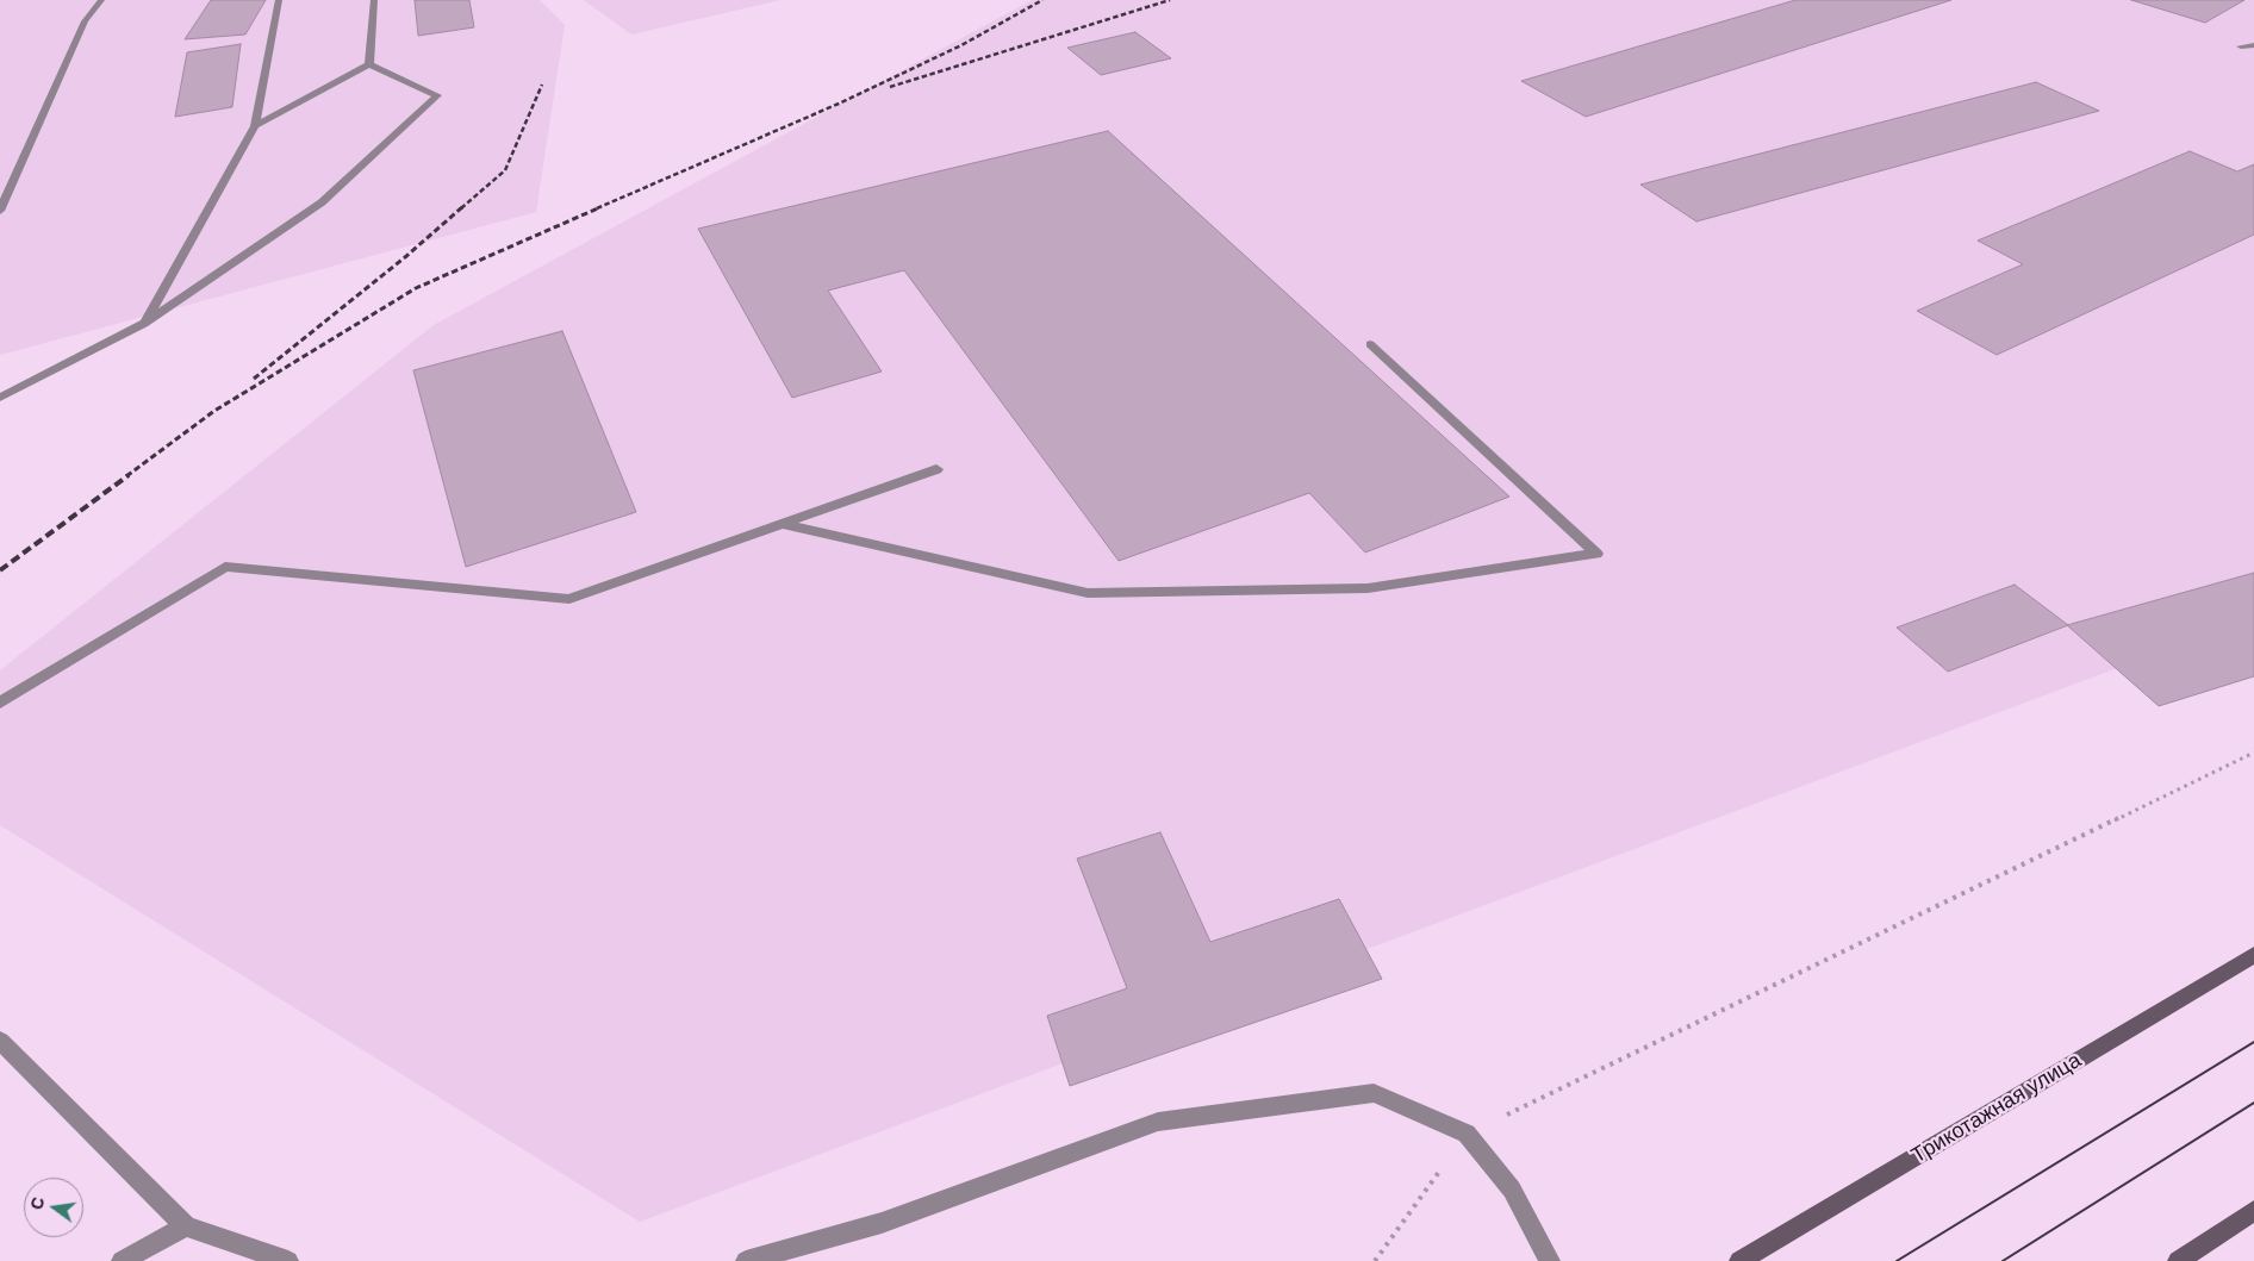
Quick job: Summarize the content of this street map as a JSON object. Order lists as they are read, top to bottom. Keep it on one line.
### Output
{"streets":{"main road":["Трикотажная улица"]},"north":"left"}
